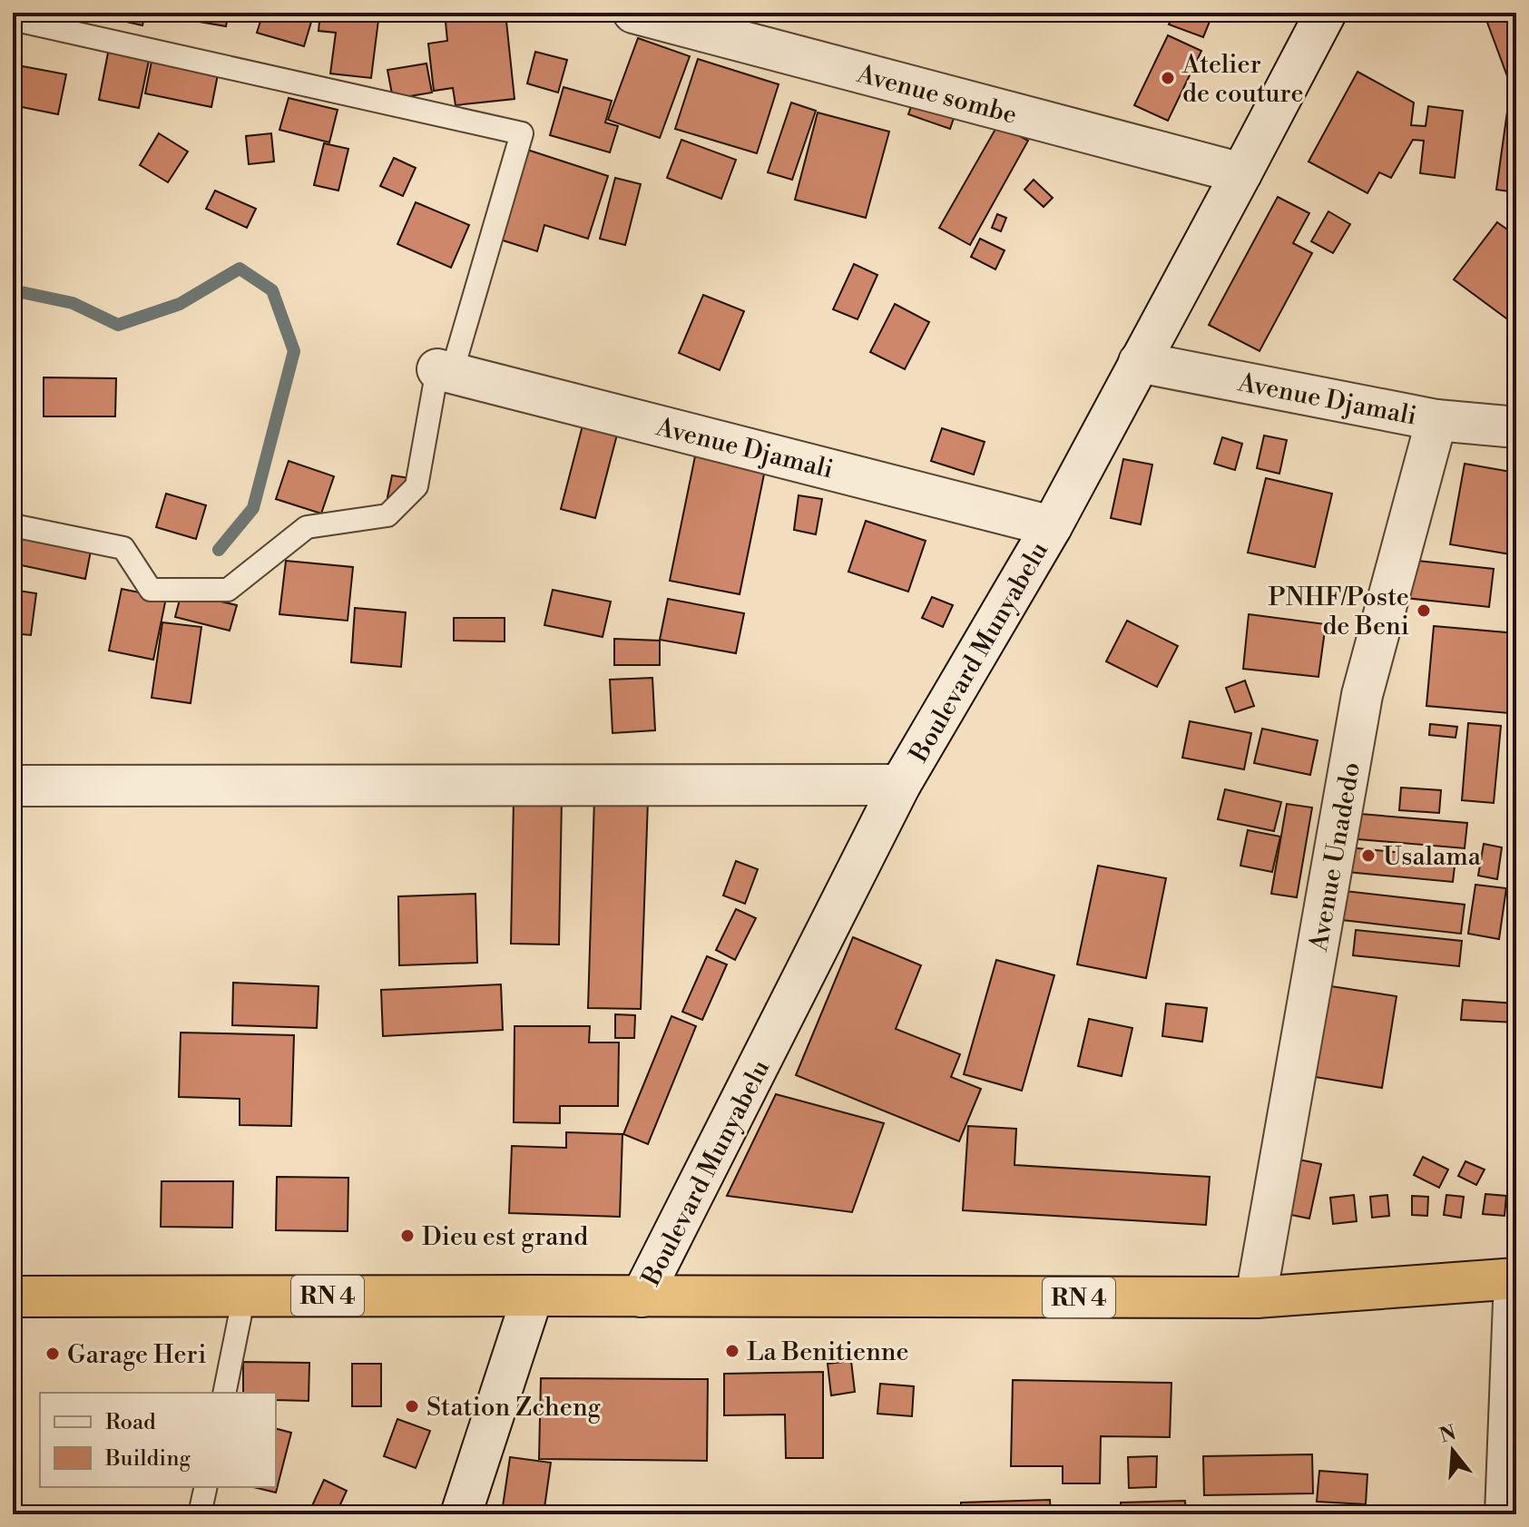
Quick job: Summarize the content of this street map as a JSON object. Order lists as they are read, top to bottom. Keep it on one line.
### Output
{"streets":{"highway":["RN 4"],"street":["Avenue sombe","Avenue Djamali","Boulevard Munyabelu","Avenue Unadedo"]},"crossings":[["Avenue sombe","Boulevard Munyabelu"],["Avenue Djamali","Boulevard Munyabelu"],["Avenue Djamali","Avenue Unadedo"],["Boulevard Munyabelu","RN 4"],["Avenue Unadedo","RN 4"]],"places":["Atelier de couture","PNHF/Poste de Beni","Usalama","Dieu est grand","La Benitienne","Garage Heri","Station Zcheng"],"legend":["Road","Building"],"north":"top"}
